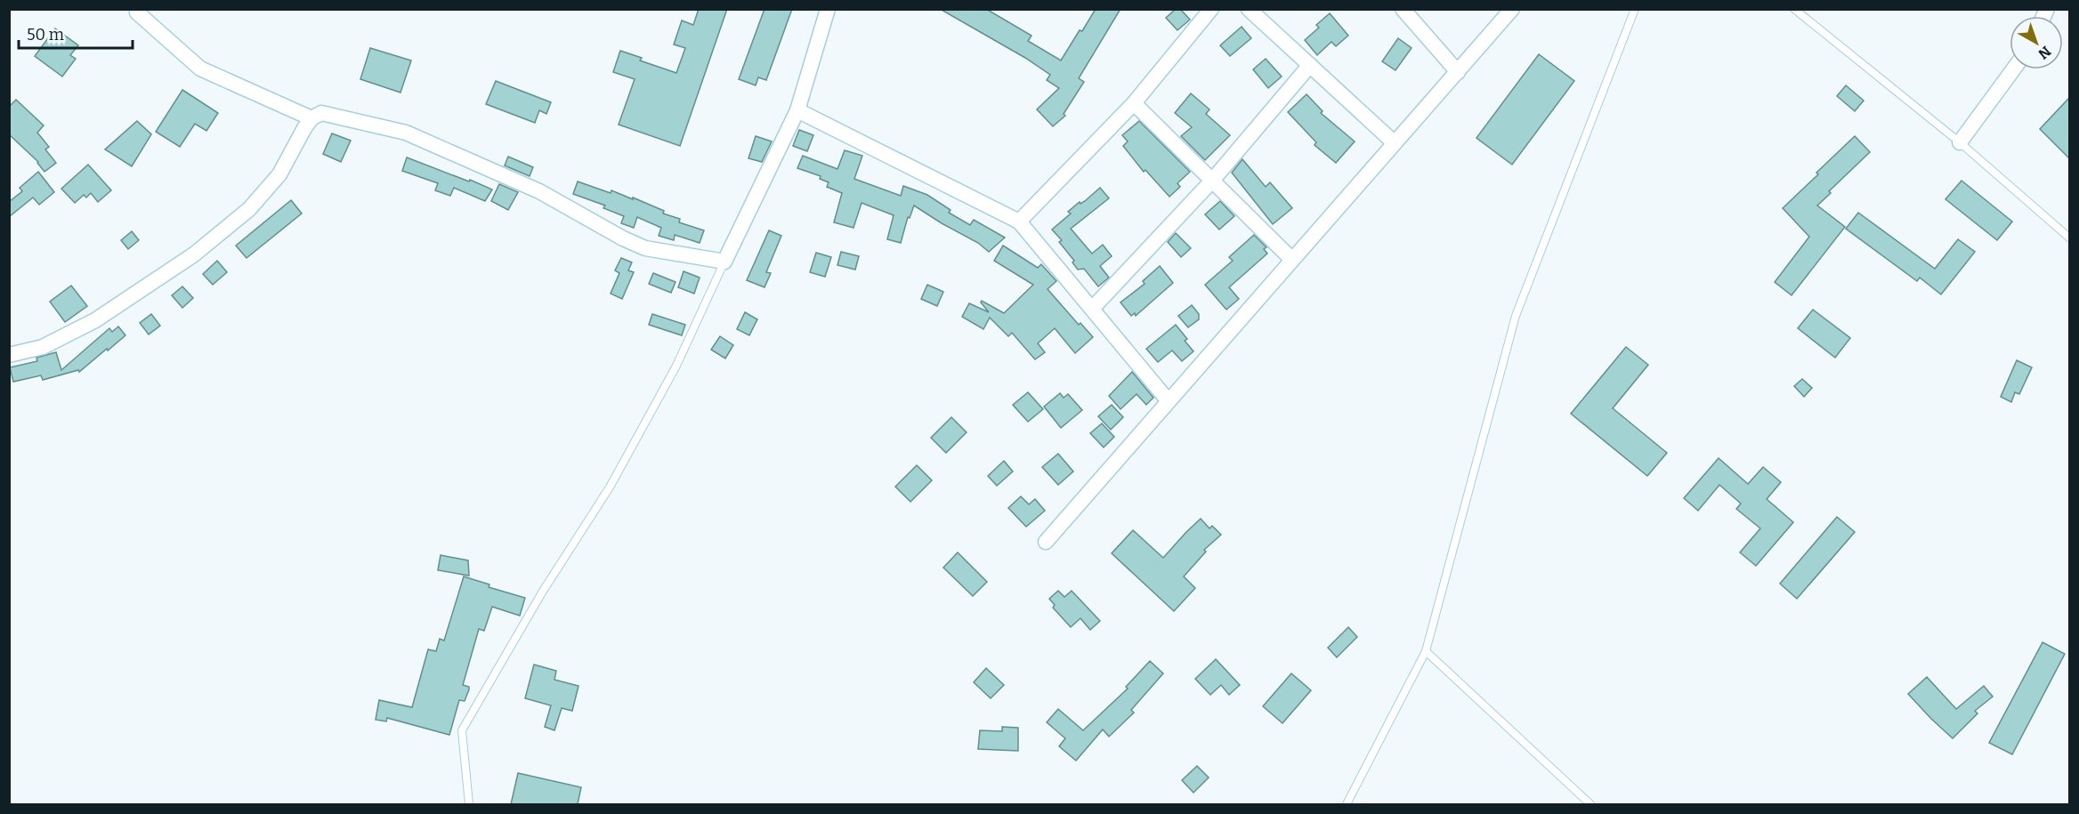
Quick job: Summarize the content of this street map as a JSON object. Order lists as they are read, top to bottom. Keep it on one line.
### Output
{"scale_bar":"50 m","north":"bottom right"}
